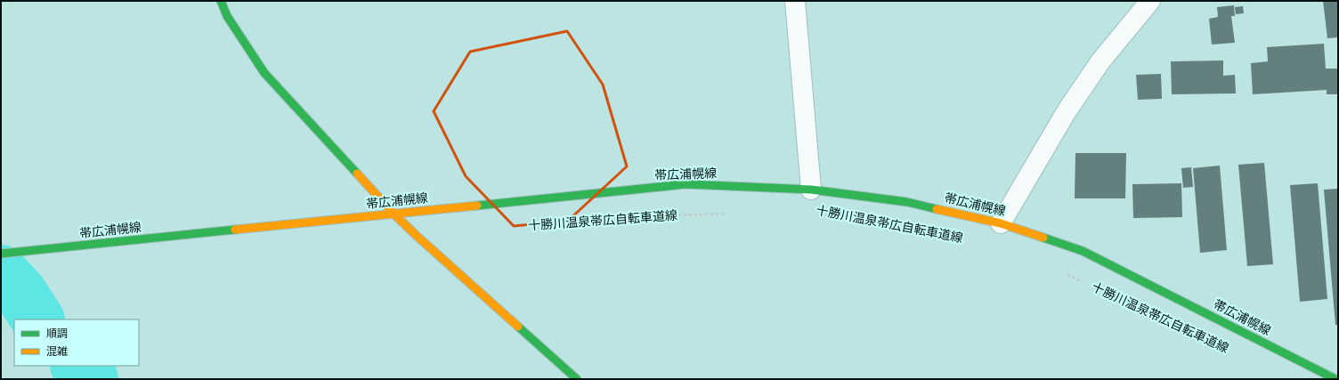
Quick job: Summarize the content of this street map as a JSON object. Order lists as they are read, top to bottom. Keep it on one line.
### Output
{"streets":{"main road":["帯広浦幌線"],"path":["十勝川温泉帯広自転車道線"]},"legend":["順調","混雑"]}
